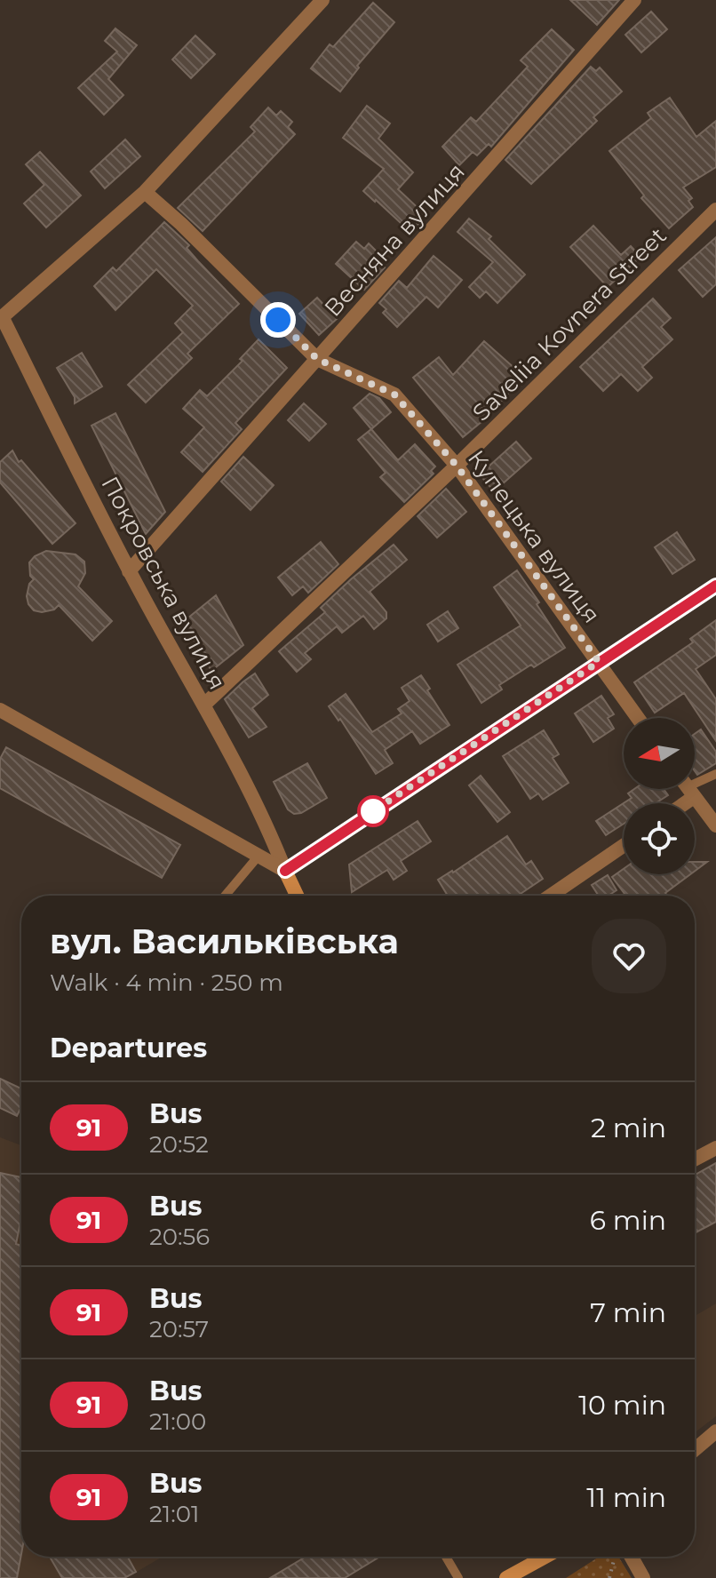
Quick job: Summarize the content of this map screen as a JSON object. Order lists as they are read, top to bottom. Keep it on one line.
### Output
{"streets":{"main road":["Покровська вулиця"],"street":["Весняна вулиця","Saveliia Kovnera Street","Купецька вулиця"]},"crossings":[["Весняна вулиця","Купецька вулиця"],["Весняна вулиця","Покровська вулиця"],["Saveliia Kovnera Street","Купецька вулиця"],["Saveliia Kovnera Street","Покровська вулиця"]],"lines":["bus line 91"],"north":"left","page":{"heading":[["вул. Васильківська","Walk · 4 min · 250 m"],"Departures"],"list":[{"mark":"91","name":"Bus","note":"20:52","value":"2 min"},{"mark":"91","name":"Bus","note":"20:56","value":"6 min"},{"mark":"91","name":"Bus","note":"20:57","value":"7 min"},{"mark":"91","name":"Bus","note":"21:00","value":"10 min"},{"mark":"91","name":"Bus","note":"21:01","value":"11 min"}]}}
